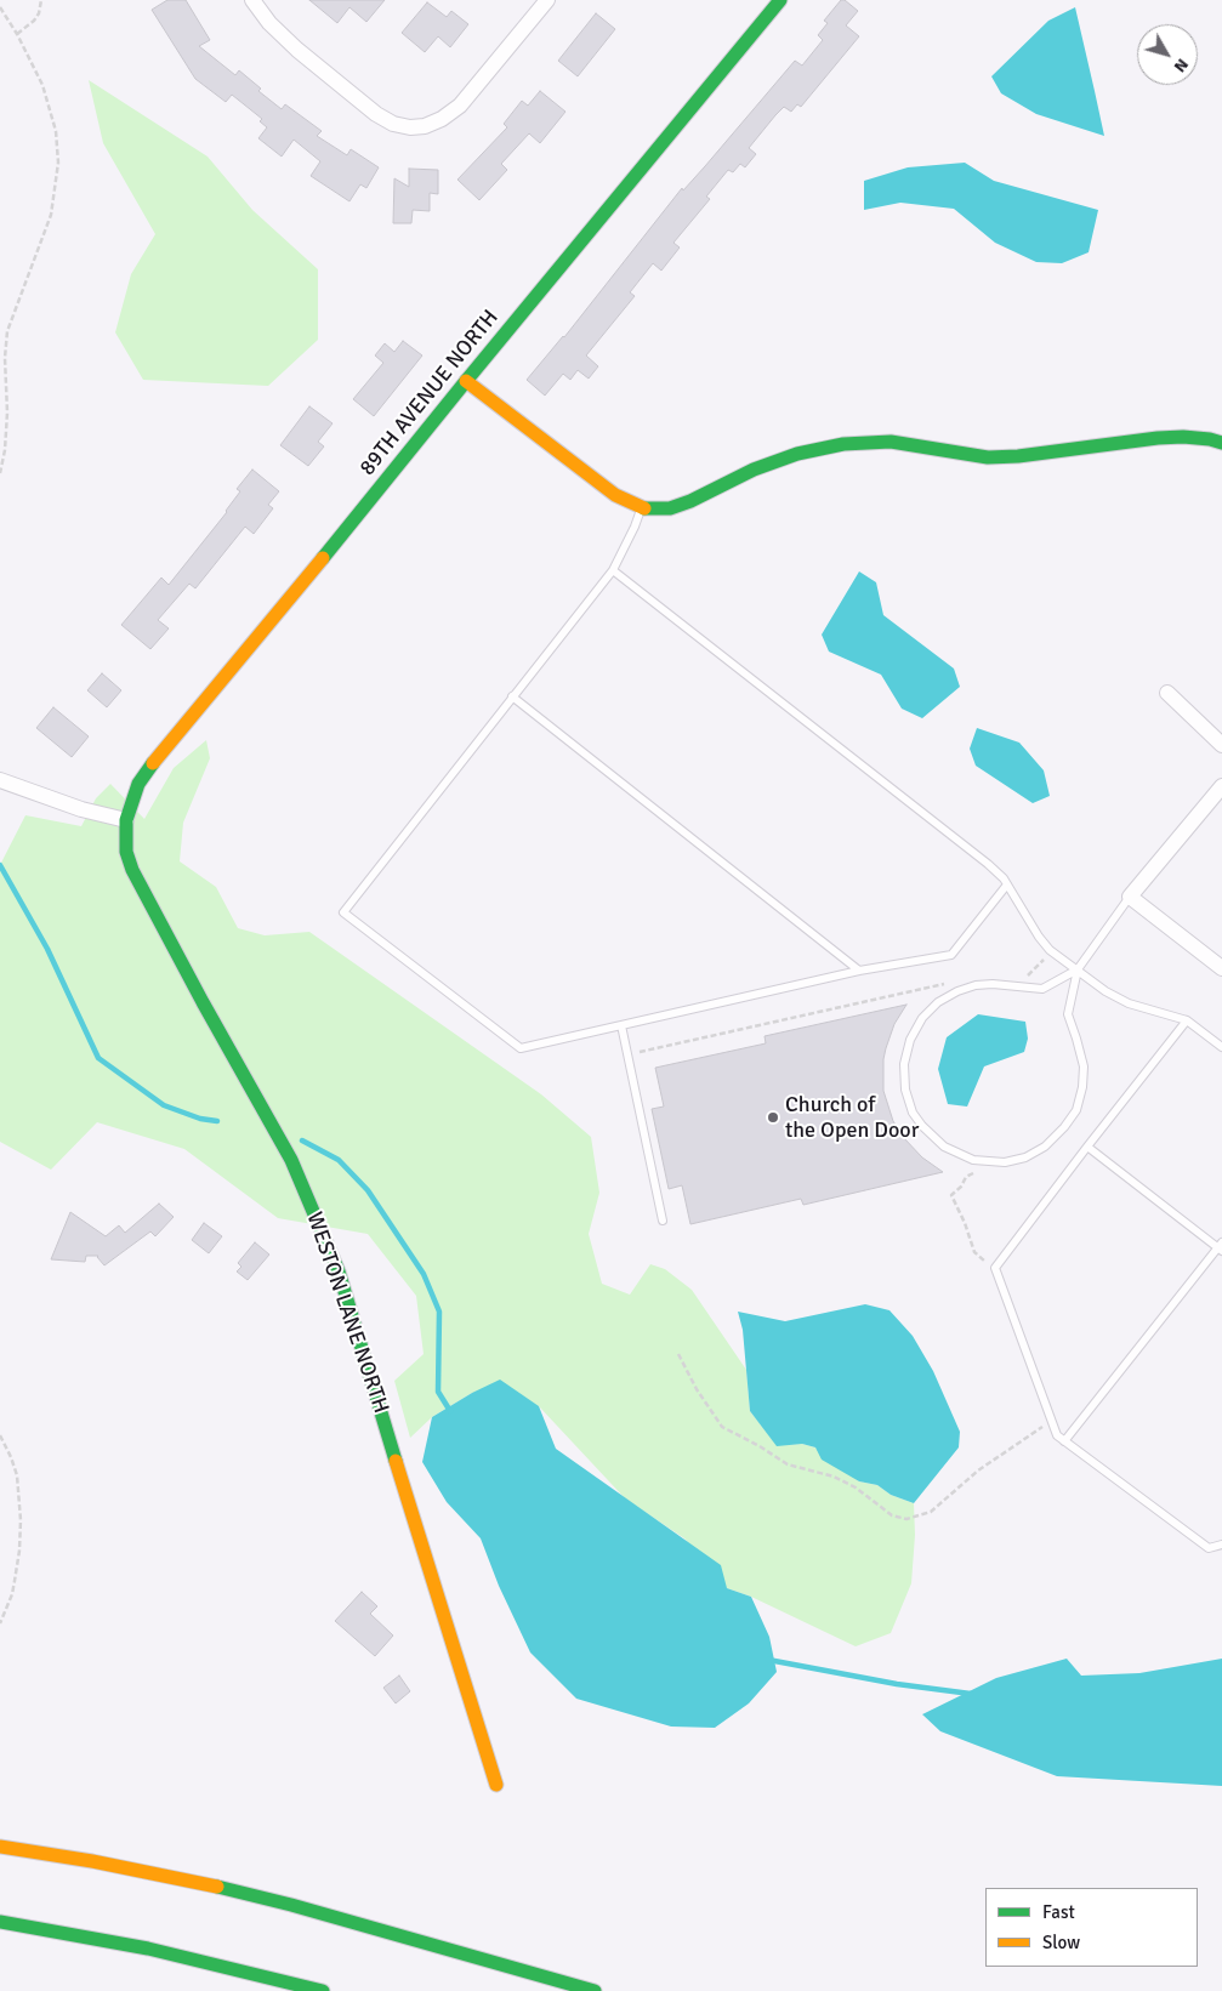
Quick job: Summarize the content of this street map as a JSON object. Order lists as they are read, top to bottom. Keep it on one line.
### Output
{"streets":{"main road":["89TH AVENUE NORTH","WESTON LANE NORTH"]},"crossings":[["89TH AVENUE NORTH","WESTON LANE NORTH"]],"places":["Church of the Open Door"],"legend":["Fast","Slow"],"north":"bottom right"}
